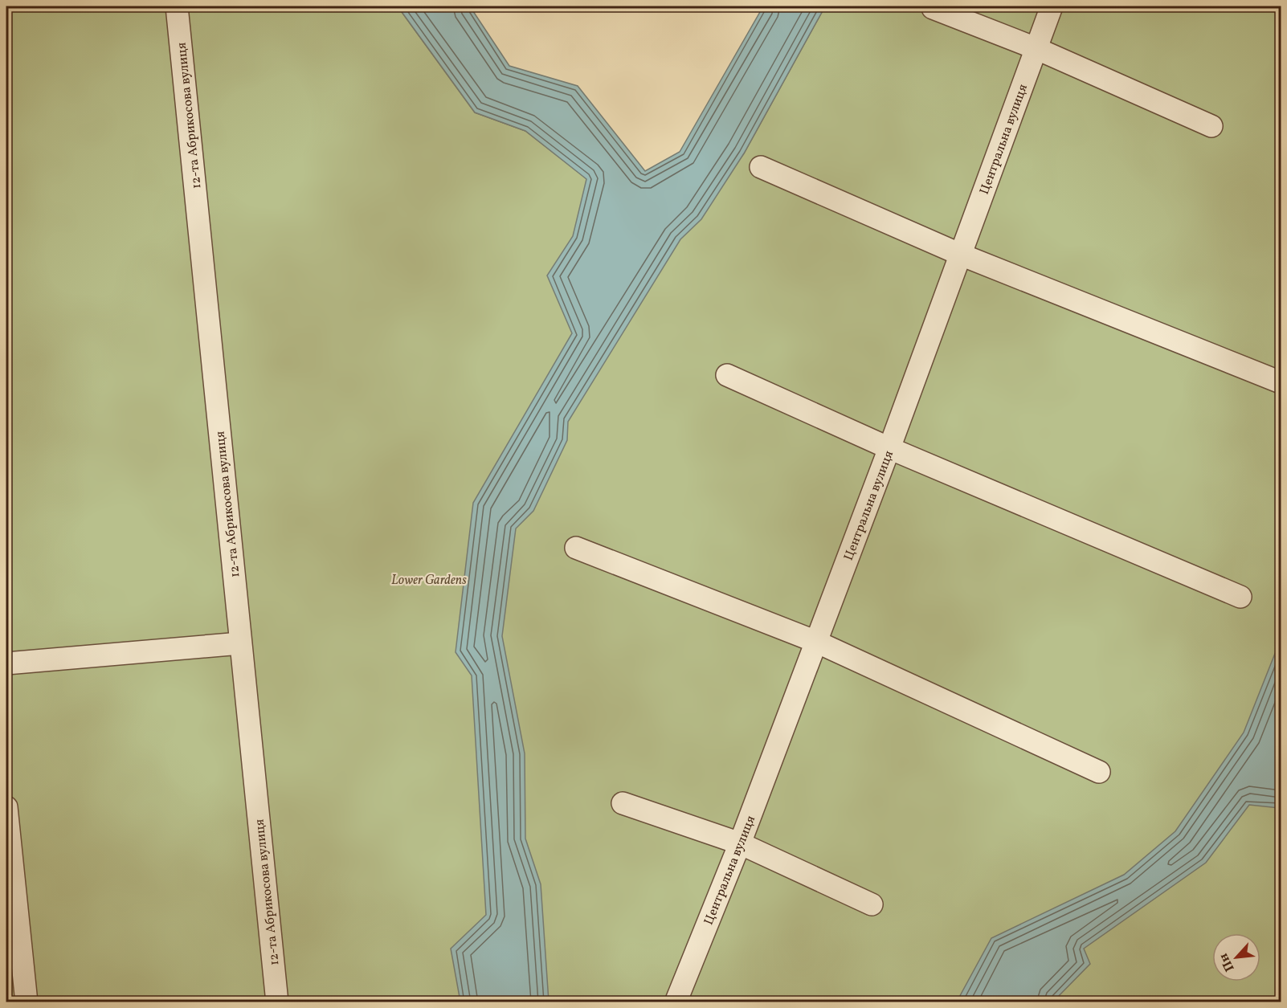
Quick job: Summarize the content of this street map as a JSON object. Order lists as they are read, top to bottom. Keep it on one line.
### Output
{"streets":{"street":["12-та Абрикосова вулиця","Центральна вулиця"]},"parks":["Lower Gardens"],"north":"bottom left"}
